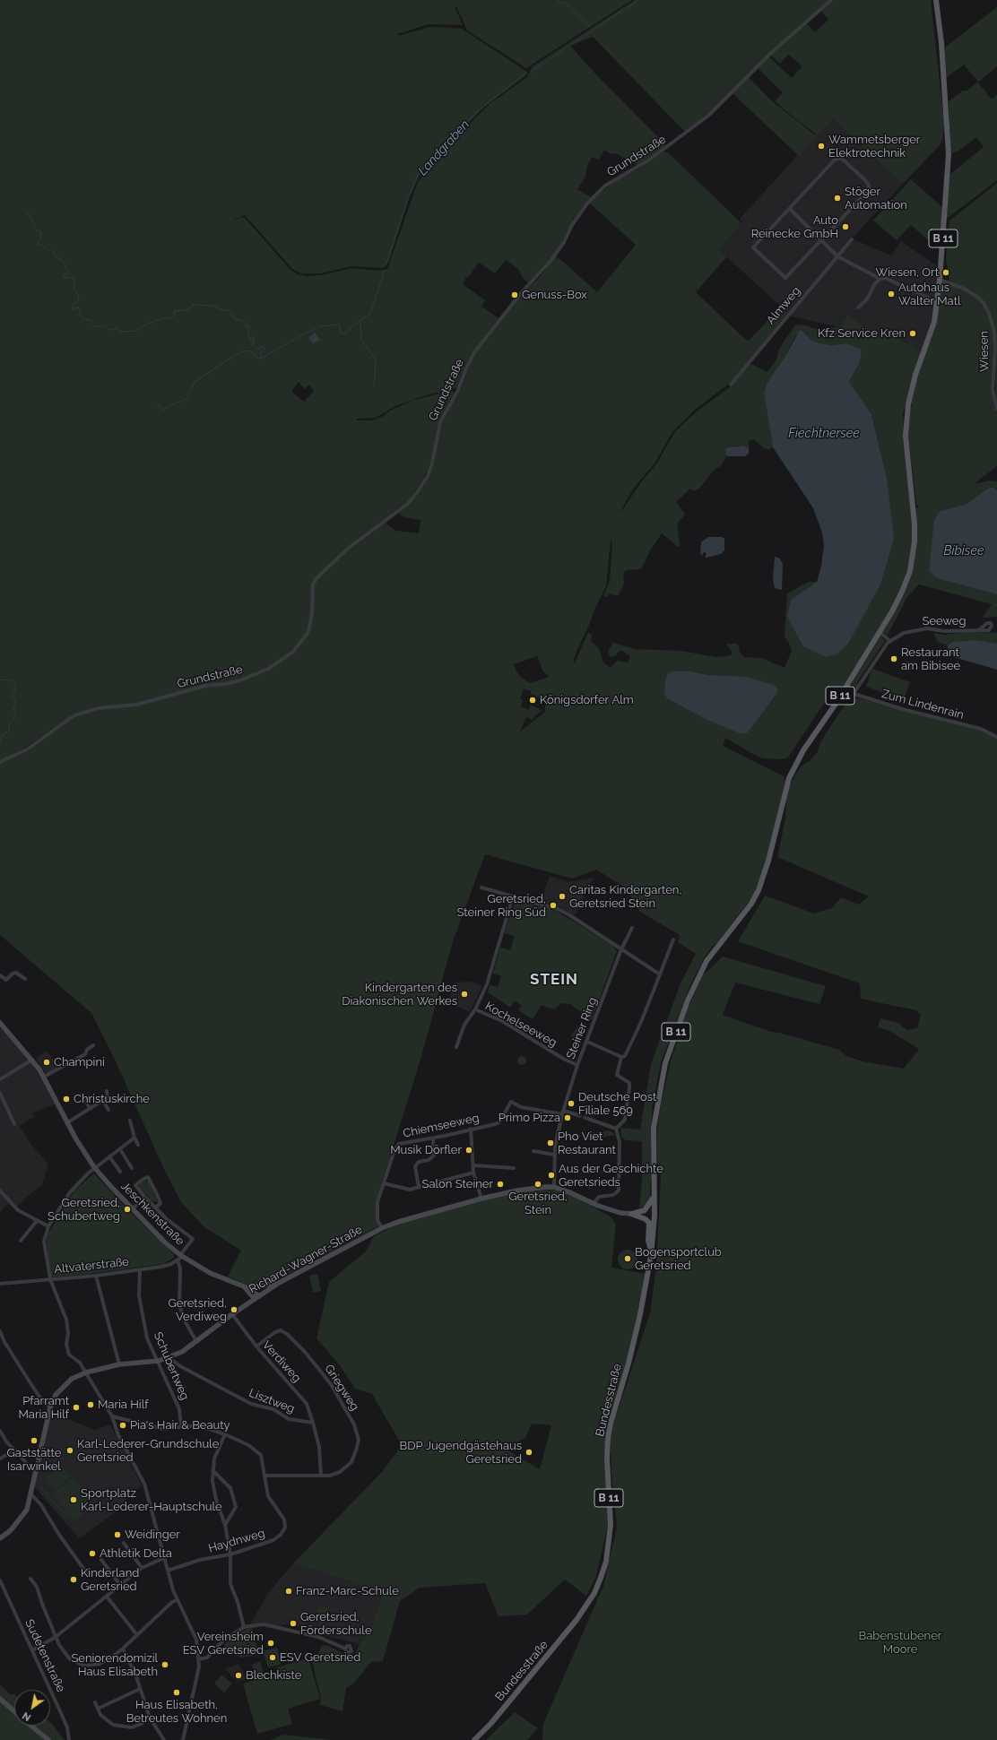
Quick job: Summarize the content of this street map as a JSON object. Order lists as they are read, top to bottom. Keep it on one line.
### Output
{"streets":{"main road":["B 11","Bundesstraße"],"street":["Grundstraße","Almweg","Wiesen","Seeweg","Zum Lindenrain","Kochelseeweg","Steiner Ring","Chiemseeweg","Jeschkenstraße","Richard-Wagner-Straße","Altvaterstraße","Verdiweg","Schubertweg","Griegweg","Lisztweg","Haydnweg","Sudetenstraße"]},"crossings":[["B 11","Wiesen"],["B 11","Zum Lindenrain"],["B 11","Bundesstraße"],["Seeweg","Zum Lindenrain"],["Kochelseeweg","Steiner Ring"],["Steiner Ring","Chiemseeweg"],["Steiner Ring","Richard-Wagner-Straße"],["Chiemseeweg","Richard-Wagner-Straße"],["Jeschkenstraße","Richard-Wagner-Straße"],["Jeschkenstraße","Altvaterstraße"],["Richard-Wagner-Straße","Verdiweg"],["Richard-Wagner-Straße","Schubertweg"],["Richard-Wagner-Straße","Lisztweg"],["Altvaterstraße","Schubertweg"],["Verdiweg","Griegweg"],["Verdiweg","Lisztweg"],["Schubertweg","Haydnweg"]],"districts":["STEIN"],"water":["Landgraben","Fiechtnersee","Bibisee"],"parks":["Babenstubener Moore"],"places":["Wammetsberger Elektrotechnik","Stöger Automation","Auto Reinecke GmbH","Wiesen, Ort","Autohaus Walter Matl","Genuss-Box","Kfz Service Kren","Restaurant am Bibisee","Königsdorfer Alm","Caritas Kindergarten, Geretsried Stein","Geretsried, Steiner Ring Süd","Kindergarten des Diakonischen Werkes","Champini","Christuskirche","Deutsche Post Filiale 569","Primo Pizza","Pho Viet Restaurant","Musik Dörfler","Aus der Geschichte Geretsrieds","Salon Steiner","Geretsried, Stein","Geretsried, Schubertweg","Bogensportclub Geretsried","Geretsried, Verdiweg","Maria Hilf","Pfarramt Maria Hilf","Pia's Hair & Beauty","Gaststätte Isarwinkel","Karl-Lederer-Grundschule Geretsried","BDP Jugendgästehaus Geretsried","Sportplatz Karl-Lederer-Hauptschule","Weidinger","Athletik Delta","Kinderland Geretsried","Franz-Marc-Schule","Geretsried, Förderschule","Vereinsheim ESV Geretsried","ESV Geretsried","Seniorendomizil Haus Elisabeth","Blechkiste","Haus Elisabeth, Betreutes Wohnen"],"north":"bottom left"}
